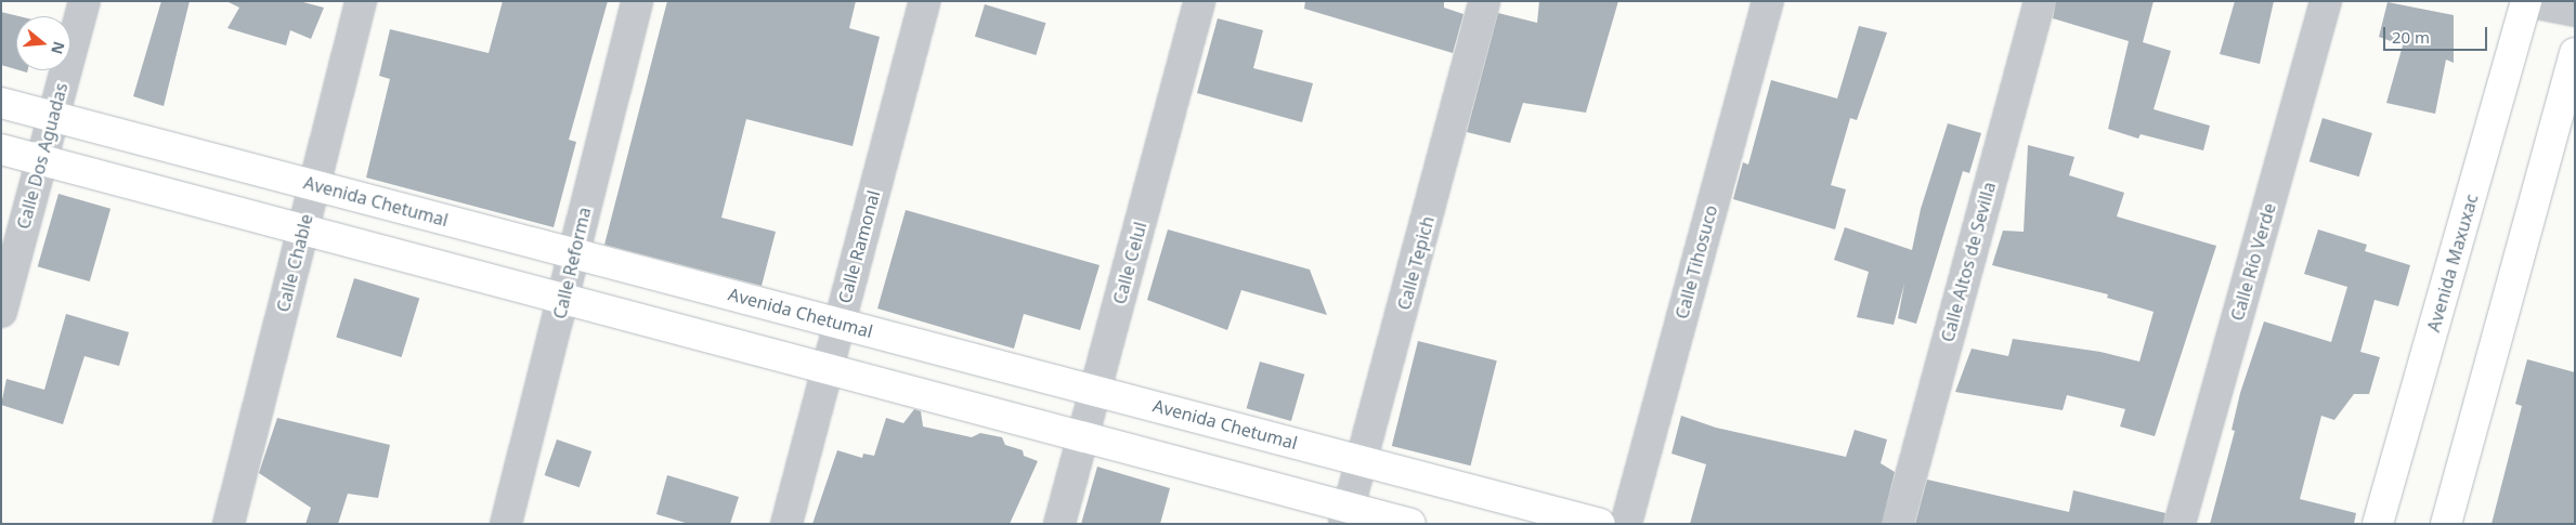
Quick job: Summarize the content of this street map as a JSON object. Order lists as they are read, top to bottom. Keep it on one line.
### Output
{"streets":{"main road":["Avenida Chetumal","Avenida Maxuxac"],"street":["Calle Dos Aguadas","Calle Ramonal","Calle Tihosuco","Calle Altos de Sevilla","Calle Río Verde","Calle Chable","Calle Reforma","Calle Celul","Calle Tepich"]},"crossings":[["Calle Dos Aguadas","Avenida Chetumal"],["Avenida Chetumal","Calle Ramonal"],["Avenida Chetumal","Calle Chable"],["Avenida Chetumal","Calle Reforma"],["Avenida Chetumal","Calle Celul"],["Avenida Chetumal","Calle Tepich"]],"scale_bar":"20 m","north":"right"}
